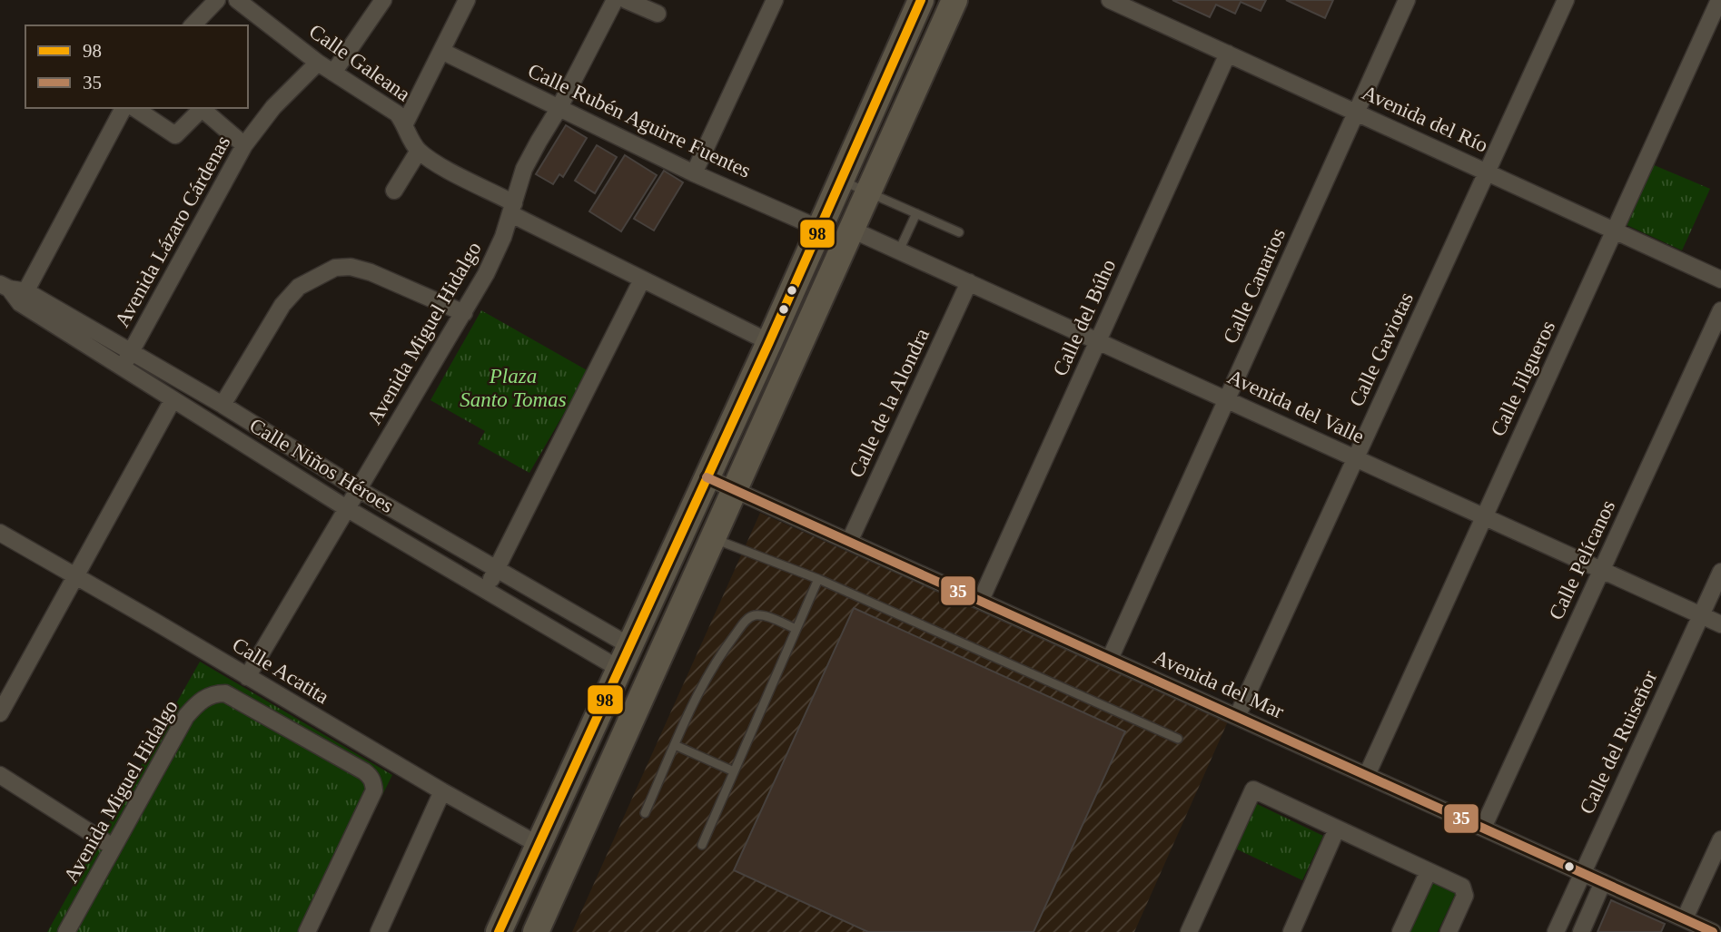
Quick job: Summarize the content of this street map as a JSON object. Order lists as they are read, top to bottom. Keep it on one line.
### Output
{"streets":{"street":["Calle Galeana","Avenida del Río","Calle Rubén Aguirre Fuentes","Avenida Lázaro Cárdenas","Calle Canarios","Calle del Búho","Avenida Miguel Hidalgo","Calle Gaviotas","Calle Jilgueros","Calle de la Alondra","Avenida del Valle","Calle Niños Héroes","Calle Pelícanos","Calle Acatita","Avenida del Mar","Calle del Ruiseñor"]},"crossings":[["Calle Galeana","Avenida Lázaro Cárdenas"],["Avenida del Río","Calle Canarios"],["Avenida del Río","Calle del Búho"],["Avenida del Río","Calle Gaviotas"],["Avenida del Río","Calle Jilgueros"],["Calle Rubén Aguirre Fuentes","Avenida Miguel Hidalgo"],["Avenida Lázaro Cárdenas","Calle Niños Héroes"],["Calle Canarios","Avenida del Valle"],["Calle Canarios","Avenida del Mar"],["Calle del Búho","Avenida del Valle"],["Calle del Búho","Avenida del Mar"],["Avenida Miguel Hidalgo","Calle Niños Héroes"],["Avenida Miguel Hidalgo","Calle Acatita"],["Calle Gaviotas","Avenida del Valle"],["Calle Gaviotas","Avenida del Mar"],["Calle Jilgueros","Avenida del Valle"],["Calle Jilgueros","Avenida del Mar"],["Calle de la Alondra","Avenida del Valle"],["Calle de la Alondra","Avenida del Mar"],["Avenida del Valle","Calle Pelícanos"],["Avenida del Valle","Calle del Ruiseñor"],["Calle Pelícanos","Avenida del Mar"],["Avenida del Mar","Calle del Ruiseñor"]],"parks":["Plaza Santo Tomas"],"lines":["transit line 98","transit line 35"],"legend":["98","35"]}
